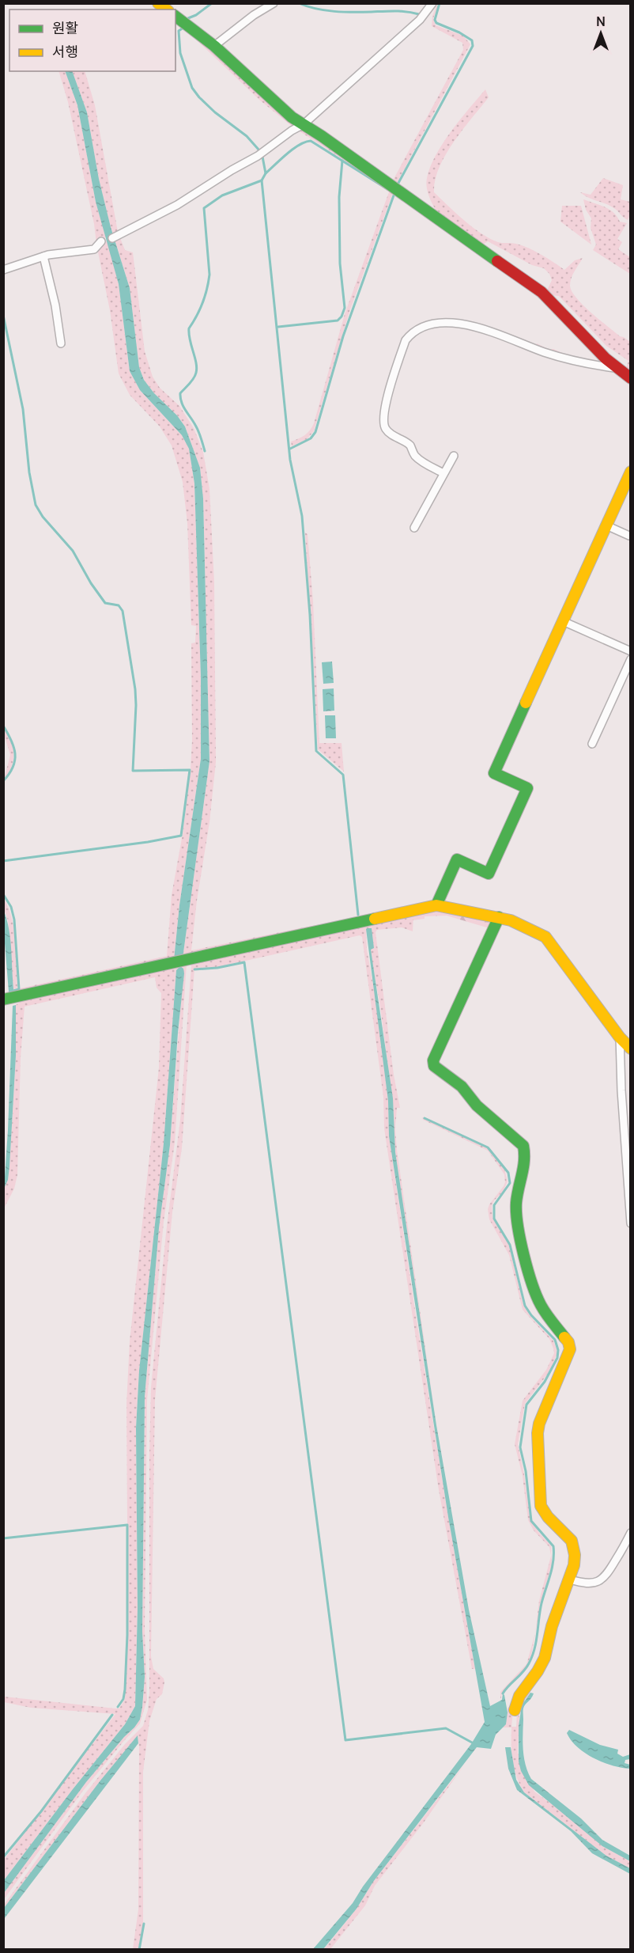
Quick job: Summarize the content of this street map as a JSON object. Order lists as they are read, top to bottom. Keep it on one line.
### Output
{"legend":["원활","서행"],"north":"top"}
